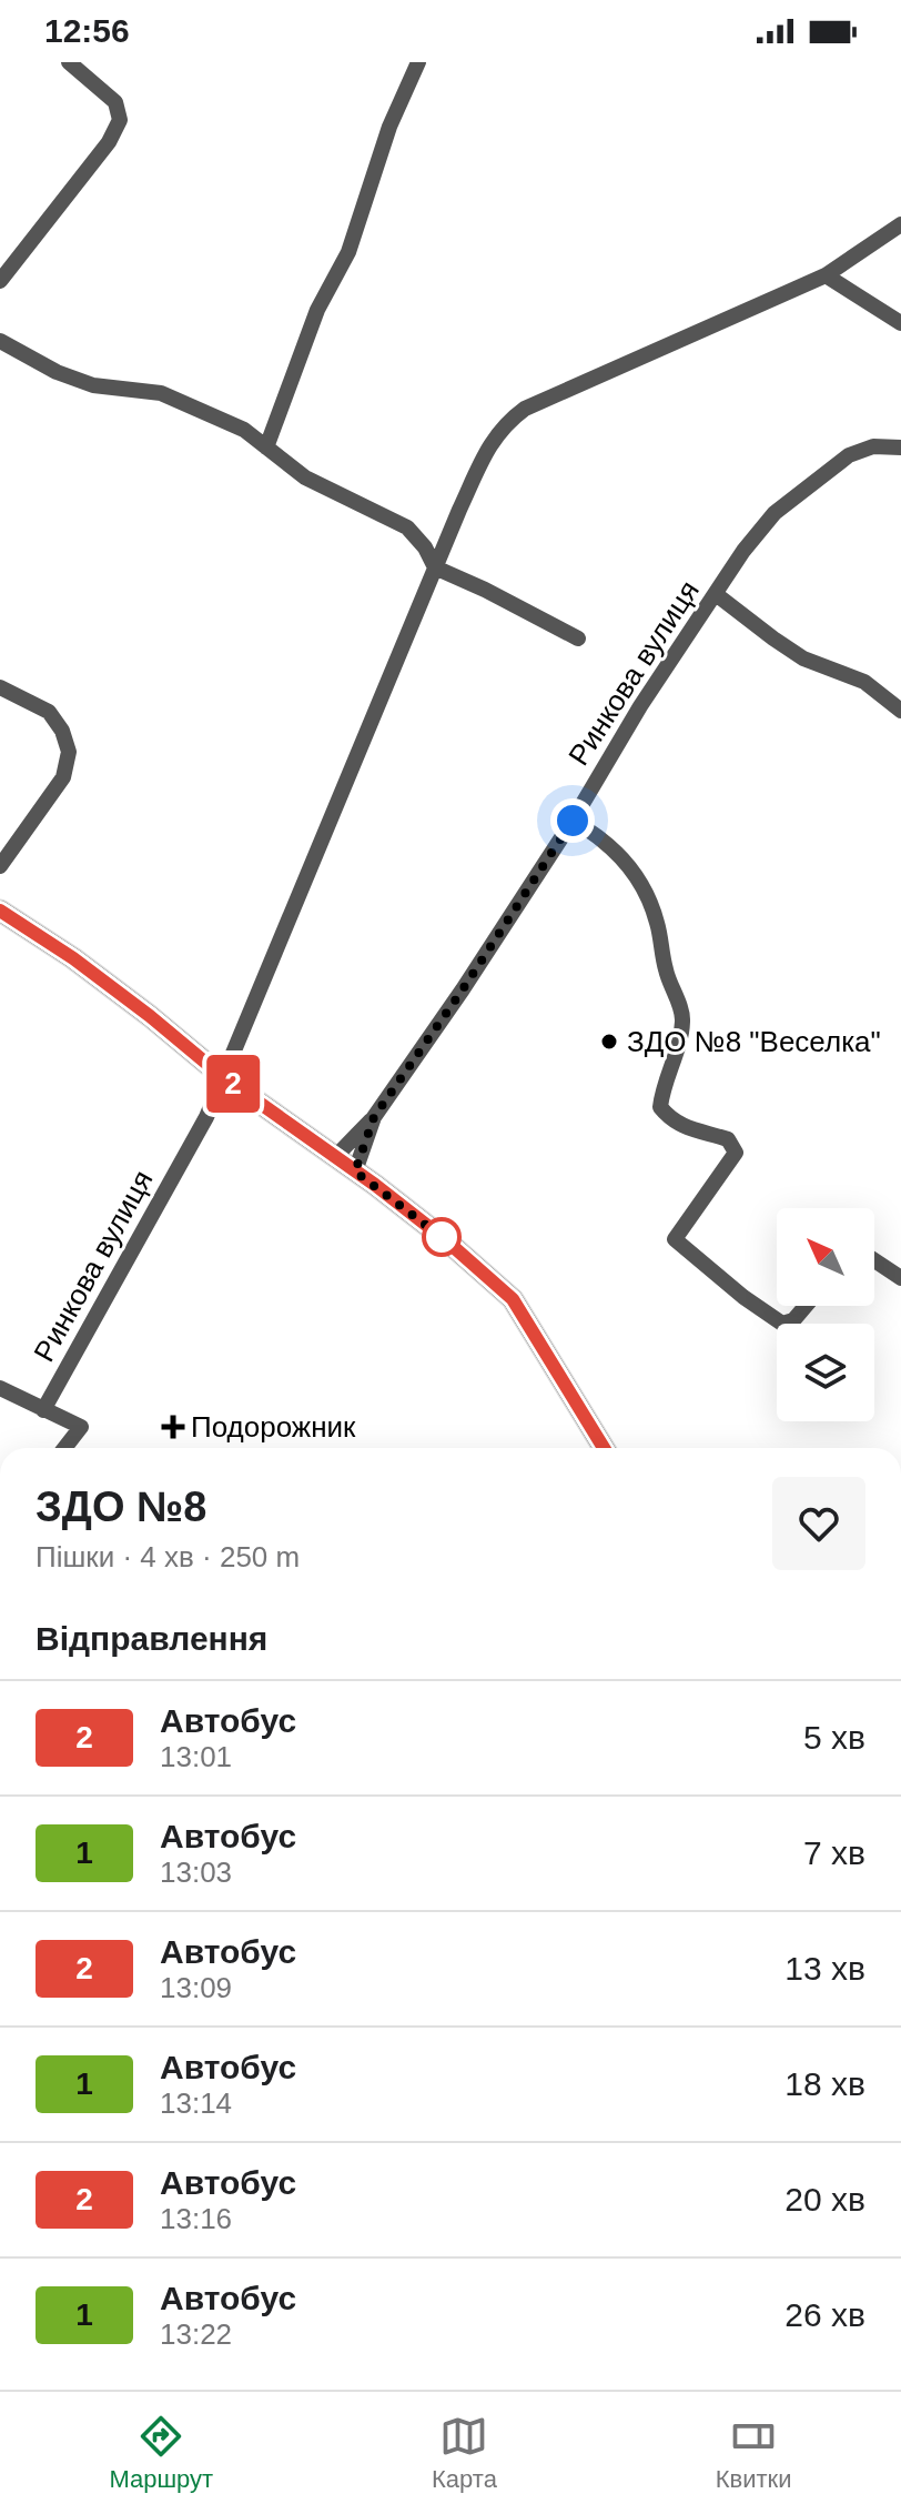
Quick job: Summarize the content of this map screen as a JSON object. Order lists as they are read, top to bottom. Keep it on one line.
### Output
{"streets":{"street":["Ринкова вулиця"]},"places":{"other":["ЗДО №8 \"Веселка\""],"health":["Подорожник"]},"lines":["bus line 2"],"north":"top left","page":{"status":"12:56","on_map":"2","heading":[["ЗДО №8","Пішки · 4 хв · 250 m"],"Відправлення"],"list":[{"mark":"2","name":"Автобус","note":"13:01","value":"5 хв"},{"mark":"1","name":"Автобус","note":"13:03","value":"7 хв"},{"mark":"2","name":"Автобус","note":"13:09","value":"13 хв"},{"mark":"1","name":"Автобус","note":"13:14","value":"18 хв"},{"mark":"2","name":"Автобус","note":"13:16","value":"20 хв"},{"mark":"1","name":"Автобус","note":"13:22","value":"26 хв"}],"tabs":["Маршрут","Карта","Квитки"]}}
